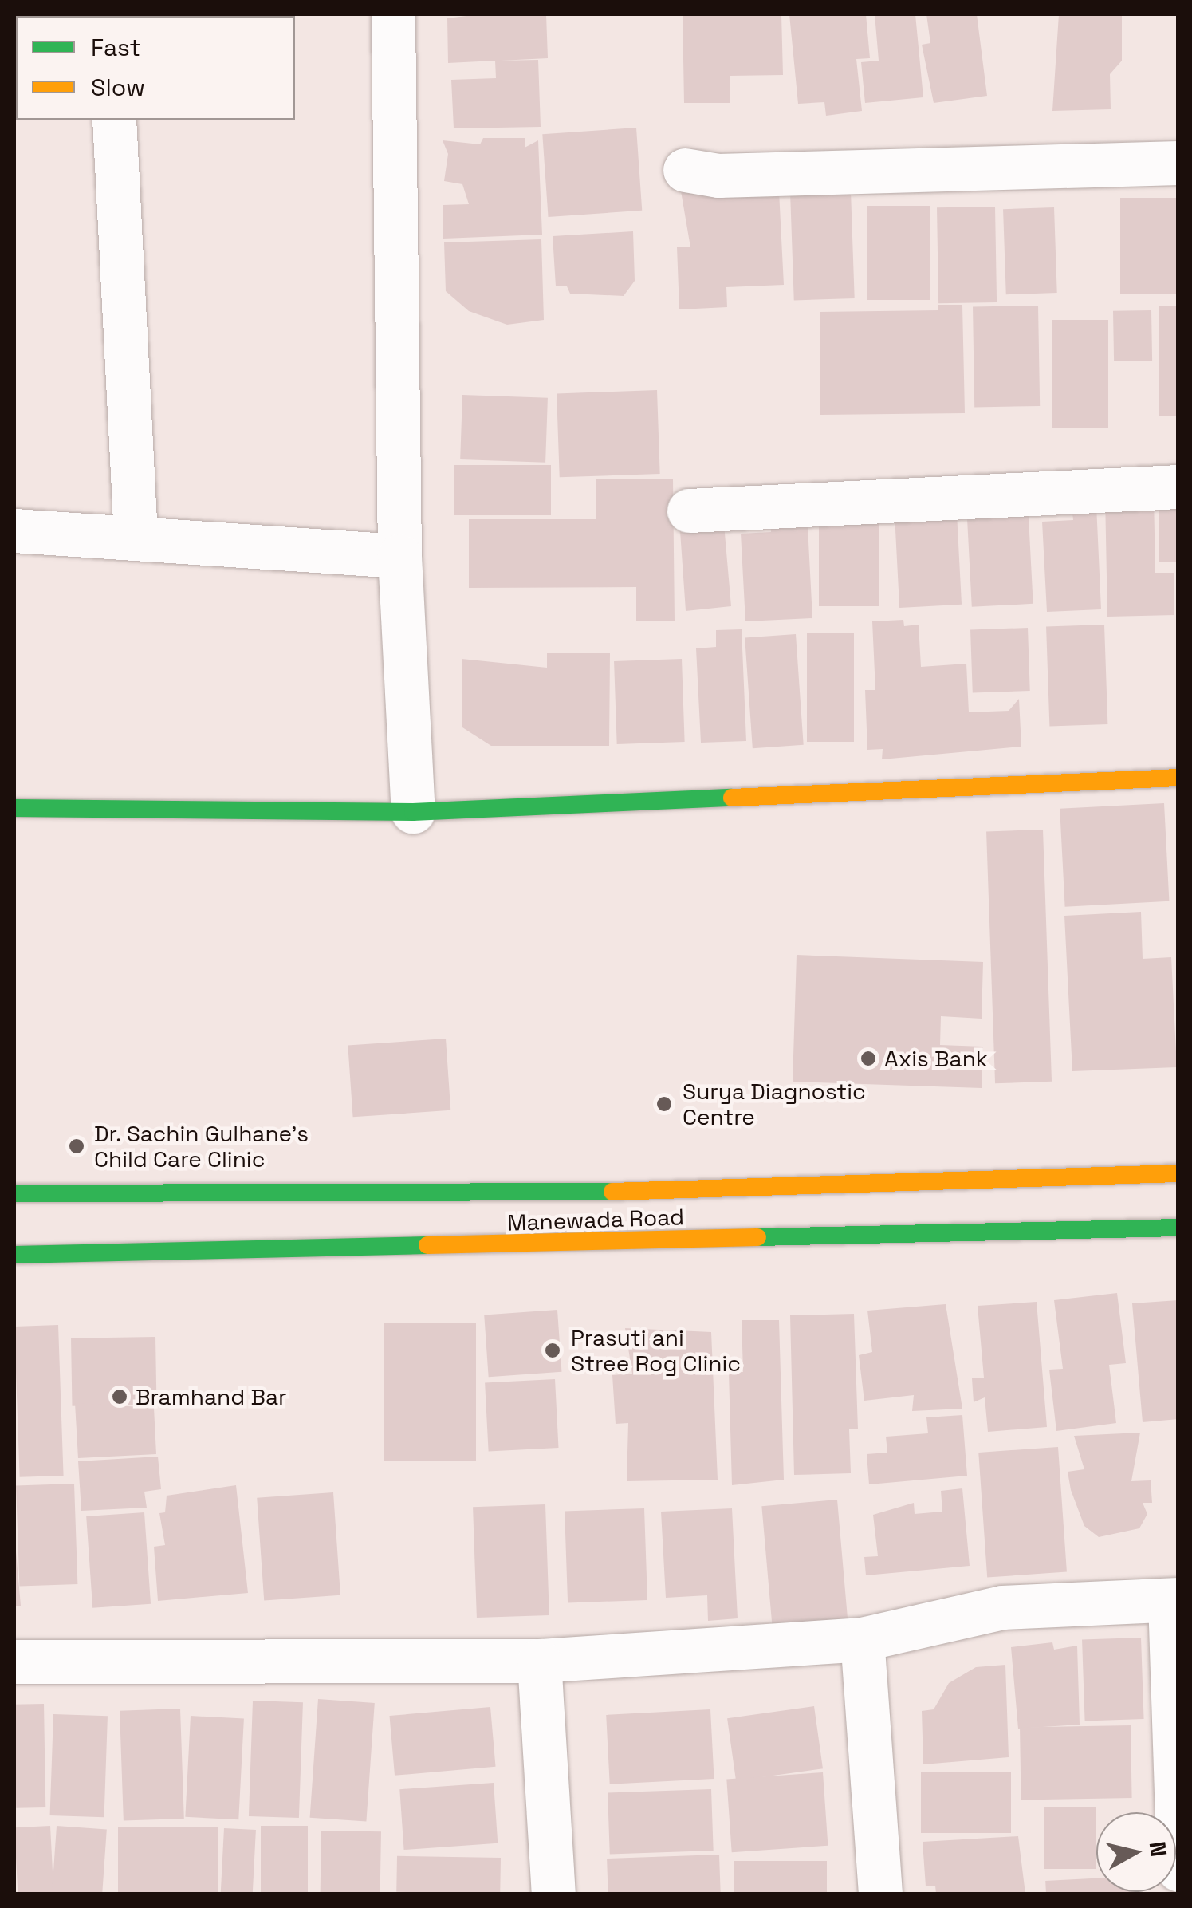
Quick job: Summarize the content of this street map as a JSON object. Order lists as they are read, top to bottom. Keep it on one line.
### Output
{"streets":{"street":["Manewada Road"]},"places":["Axis Bank","Surya Diagnostic Centre","Dr. Sachin Gulhane's Child Care Clinic","Prasuti ani Stree Rog Clinic","Bramhand Bar"],"legend":["Fast","Slow"],"north":"right"}
